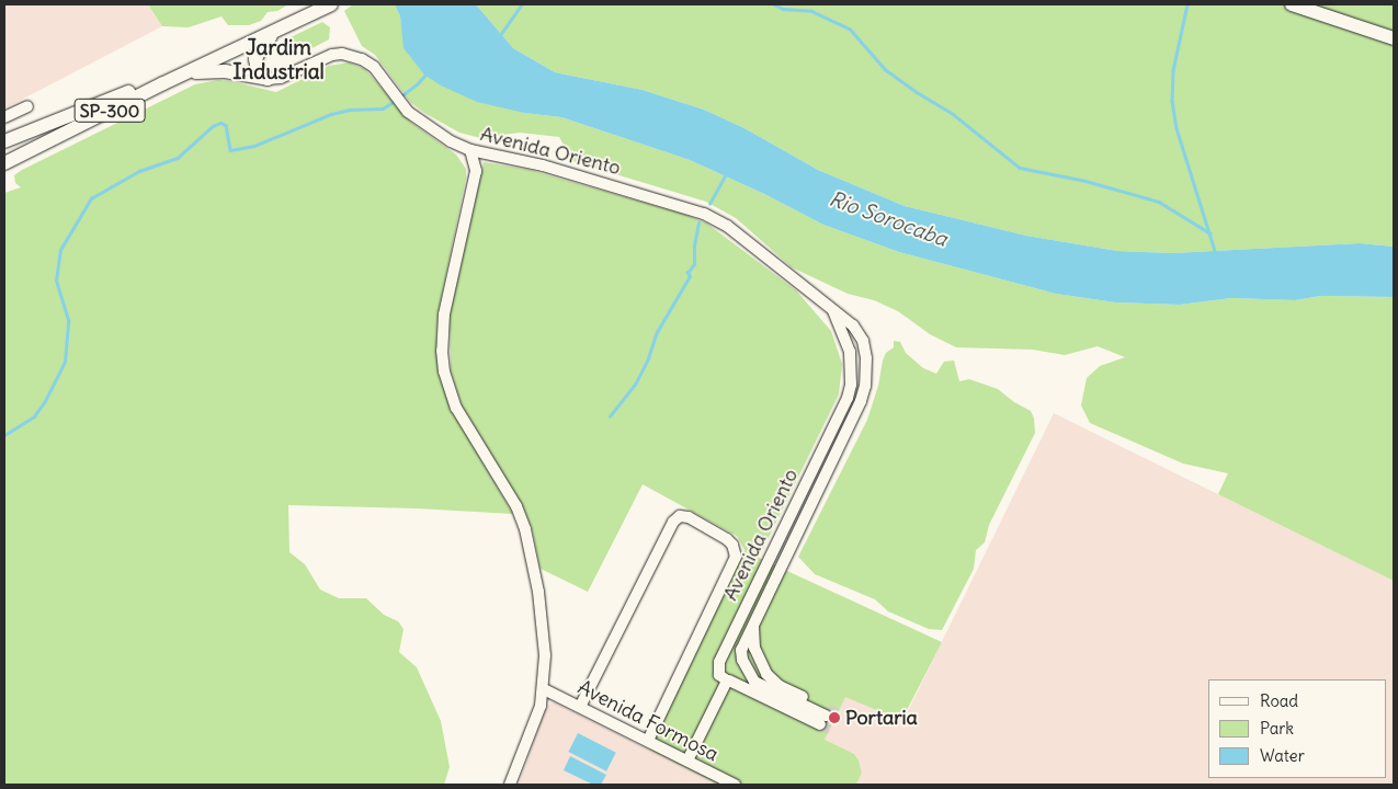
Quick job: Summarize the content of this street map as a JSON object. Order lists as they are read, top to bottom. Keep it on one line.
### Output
{"streets":{"main road":["SP-300"],"street":["Avenida Oriento","Avenida Formosa"]},"districts":["Jardim Industrial"],"water":["Rio Sorocaba"],"places":["Portaria"],"legend":["Road","Park","Water"]}
